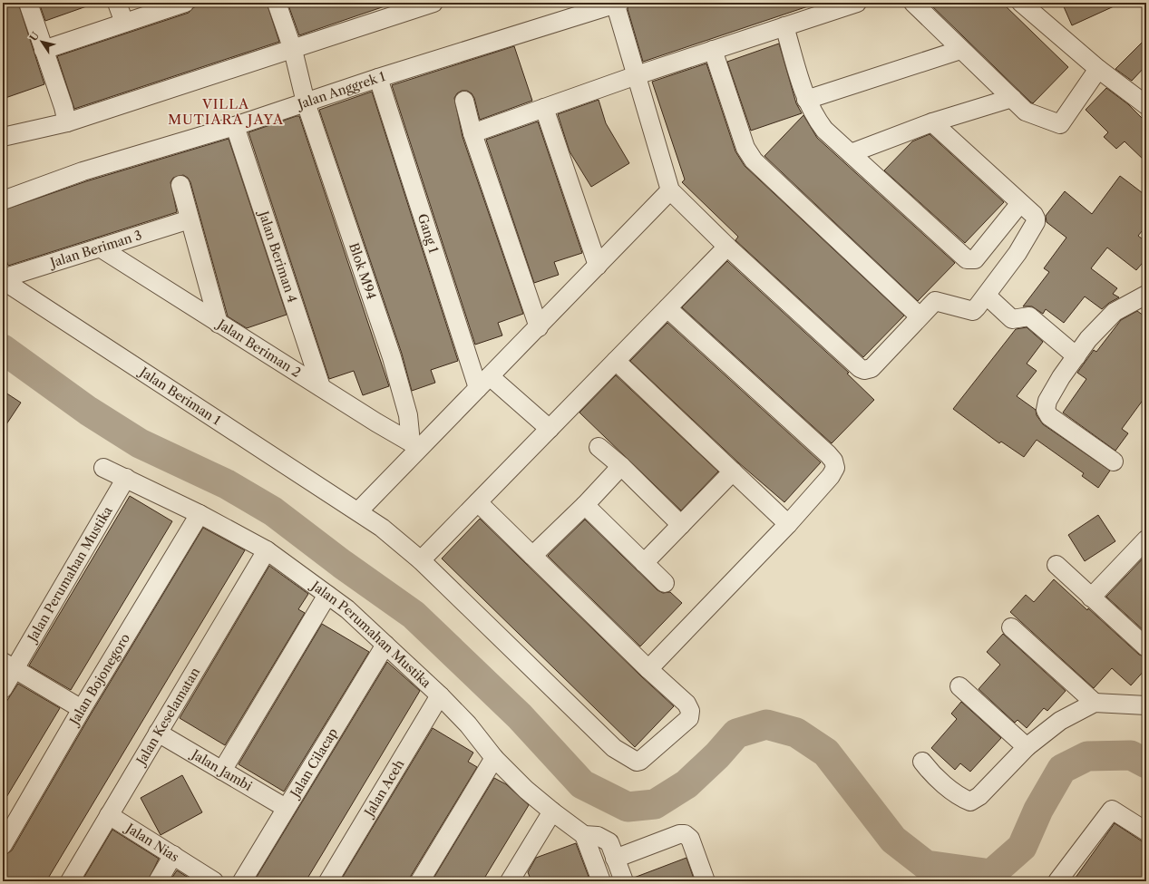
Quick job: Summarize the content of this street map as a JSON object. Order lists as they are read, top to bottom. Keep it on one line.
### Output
{"streets":{"street":["Jalan Anggrek 1","Gang 1","Jalan Beriman 3","Jalan Beriman 4","Blok M94","Jalan Beriman 2","Jalan Beriman 1","Jalan Perumahan Mustika","Jalan Bojonegoro","Jalan Keselamatan","Jalan Cilacap","Jalan Jambi","Jalan Aceh","Jalan Nias"]},"crossings":[["Jalan Anggrek 1","Gang 1"],["Jalan Anggrek 1","Jalan Beriman 4"],["Jalan Anggrek 1","Blok M94"],["Jalan Beriman 3","Jalan Beriman 2"],["Jalan Beriman 3","Jalan Beriman 1"],["Jalan Beriman 4","Jalan Beriman 2"],["Blok M94","Jalan Beriman 2"],["Jalan Perumahan Mustika","Jalan Bojonegoro"],["Jalan Perumahan Mustika","Jalan Keselamatan"],["Jalan Perumahan Mustika","Jalan Cilacap"],["Jalan Perumahan Mustika","Jalan Aceh"],["Jalan Keselamatan","Jalan Jambi"],["Jalan Keselamatan","Jalan Nias"],["Jalan Cilacap","Jalan Jambi"]],"districts":["VILLA MUTIARA JAYA"],"north":"top left"}
